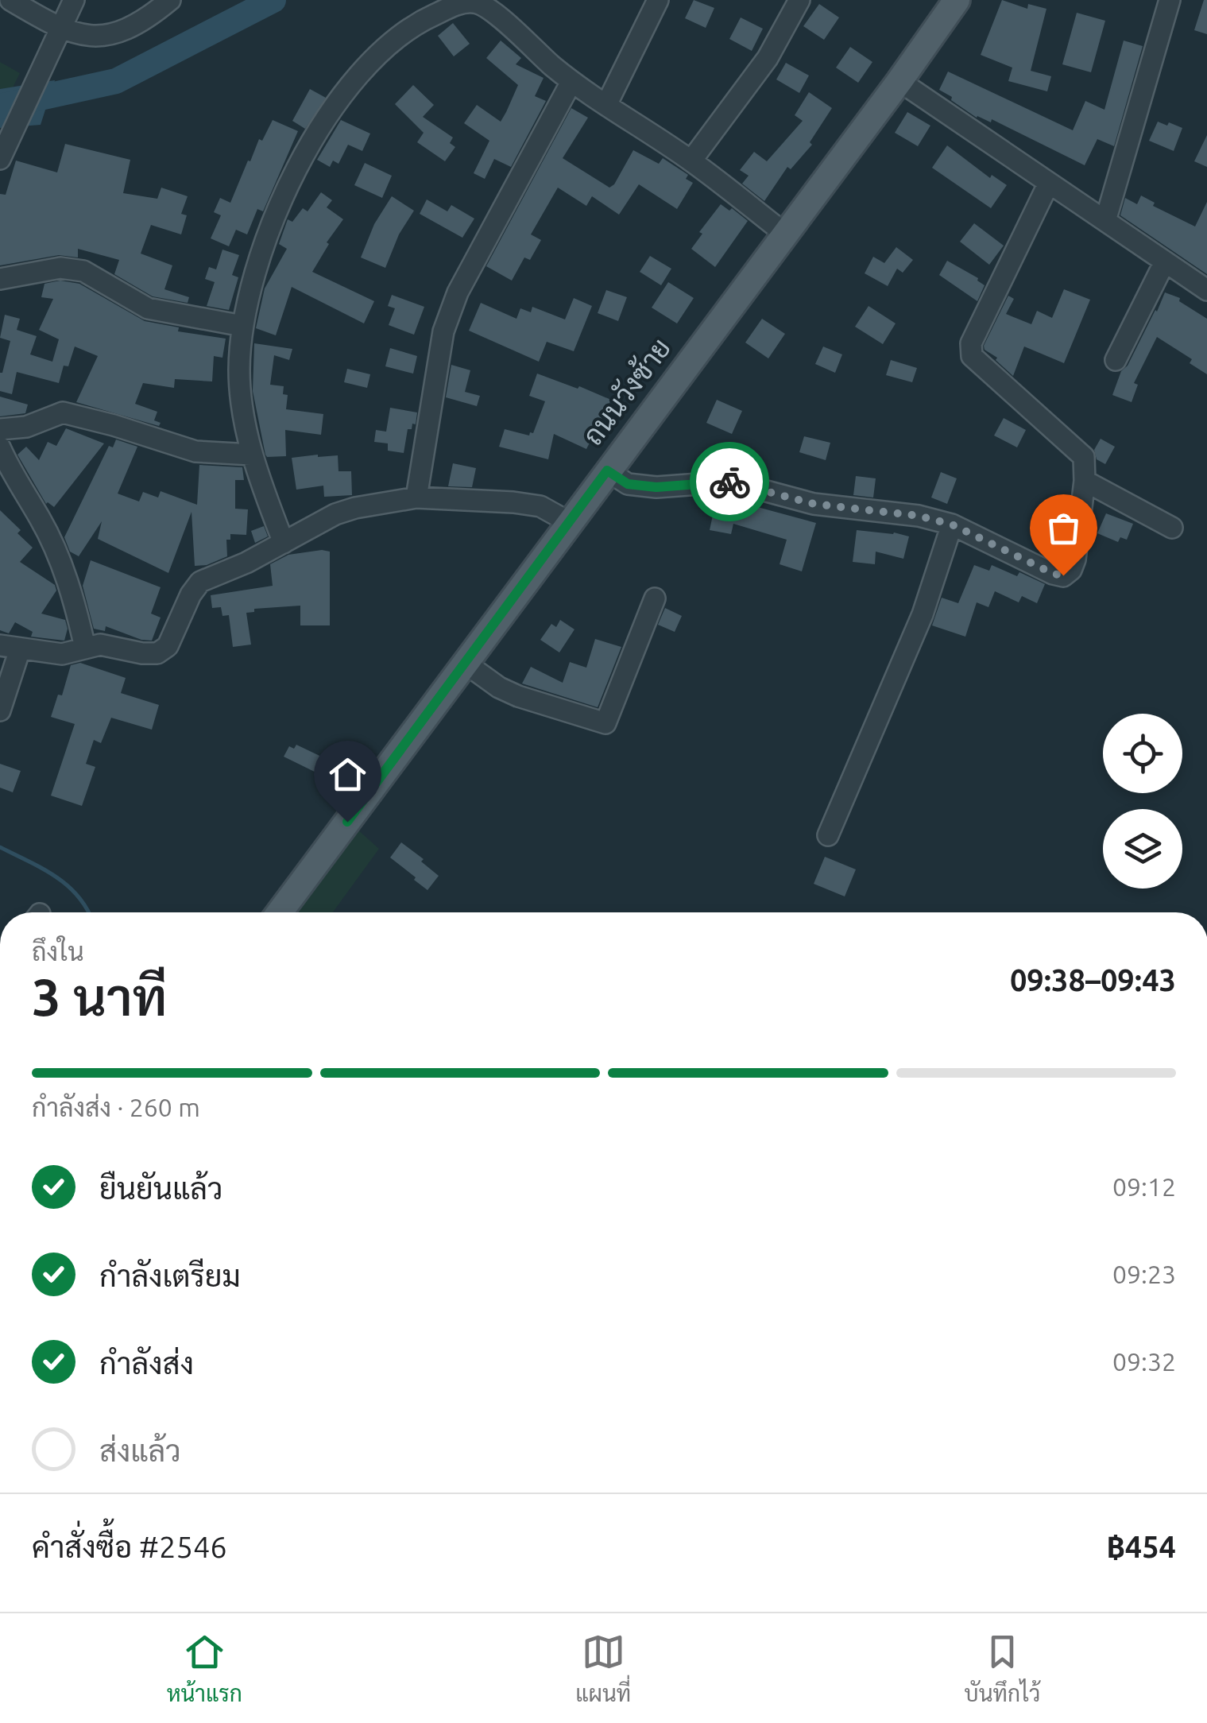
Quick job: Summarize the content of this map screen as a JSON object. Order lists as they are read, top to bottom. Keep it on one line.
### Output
{"streets":{"main road":["ถนนวังซ้าย"]},"page":{"heading":["3 นาที","ถึงใน","09:38–09:43"],"panel":["คำสั่งซื้อ #2546","฿454"],"bar":"กำลังส่ง · 260 m","list":[["ยืนยันแล้ว","09:12"],["กำลังเตรียม","09:23"],["กำลังส่ง","09:32"],"ส่งแล้ว"],"tabs":["หน้าแรก","แผนที่","บันทึกไว้"]}}
